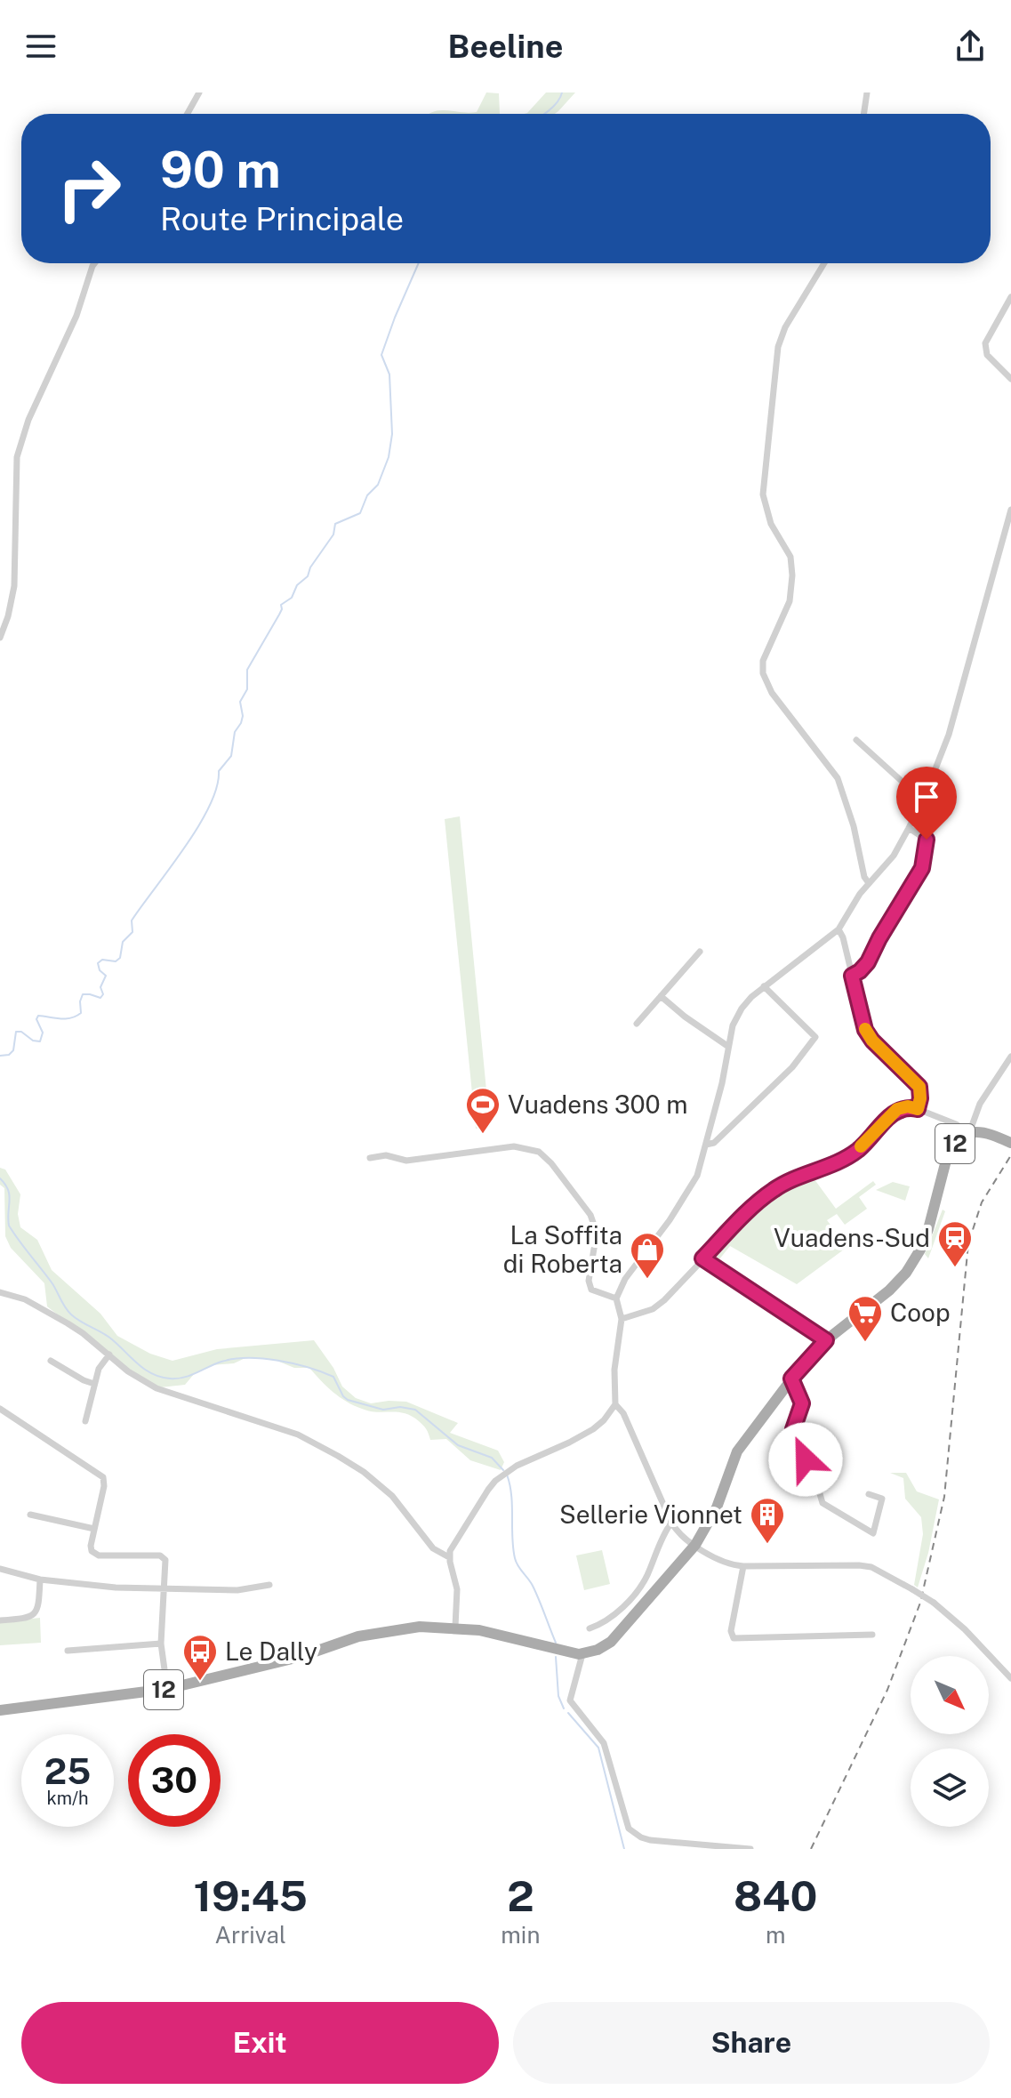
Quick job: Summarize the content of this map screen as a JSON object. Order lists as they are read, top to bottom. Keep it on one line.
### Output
{"streets":{"main road":["12"]},"places":{"sports":["Vuadens 300 m"],"station":["Vuadens-Sud"],"shop":["La Soffita di Roberta"],"supermarket":["Coop"],"building":["Sellerie Vionnet"],"bus stop":["Le Dally"]},"north":"bottom right","page":{"header":"Beeline","turn":["90 m","Route Principale"],"speed":"25 km/h","limit":"30","eta":["19:45","Arrival","2","min","840","m"],"buttons":["Exit","Share"]}}
